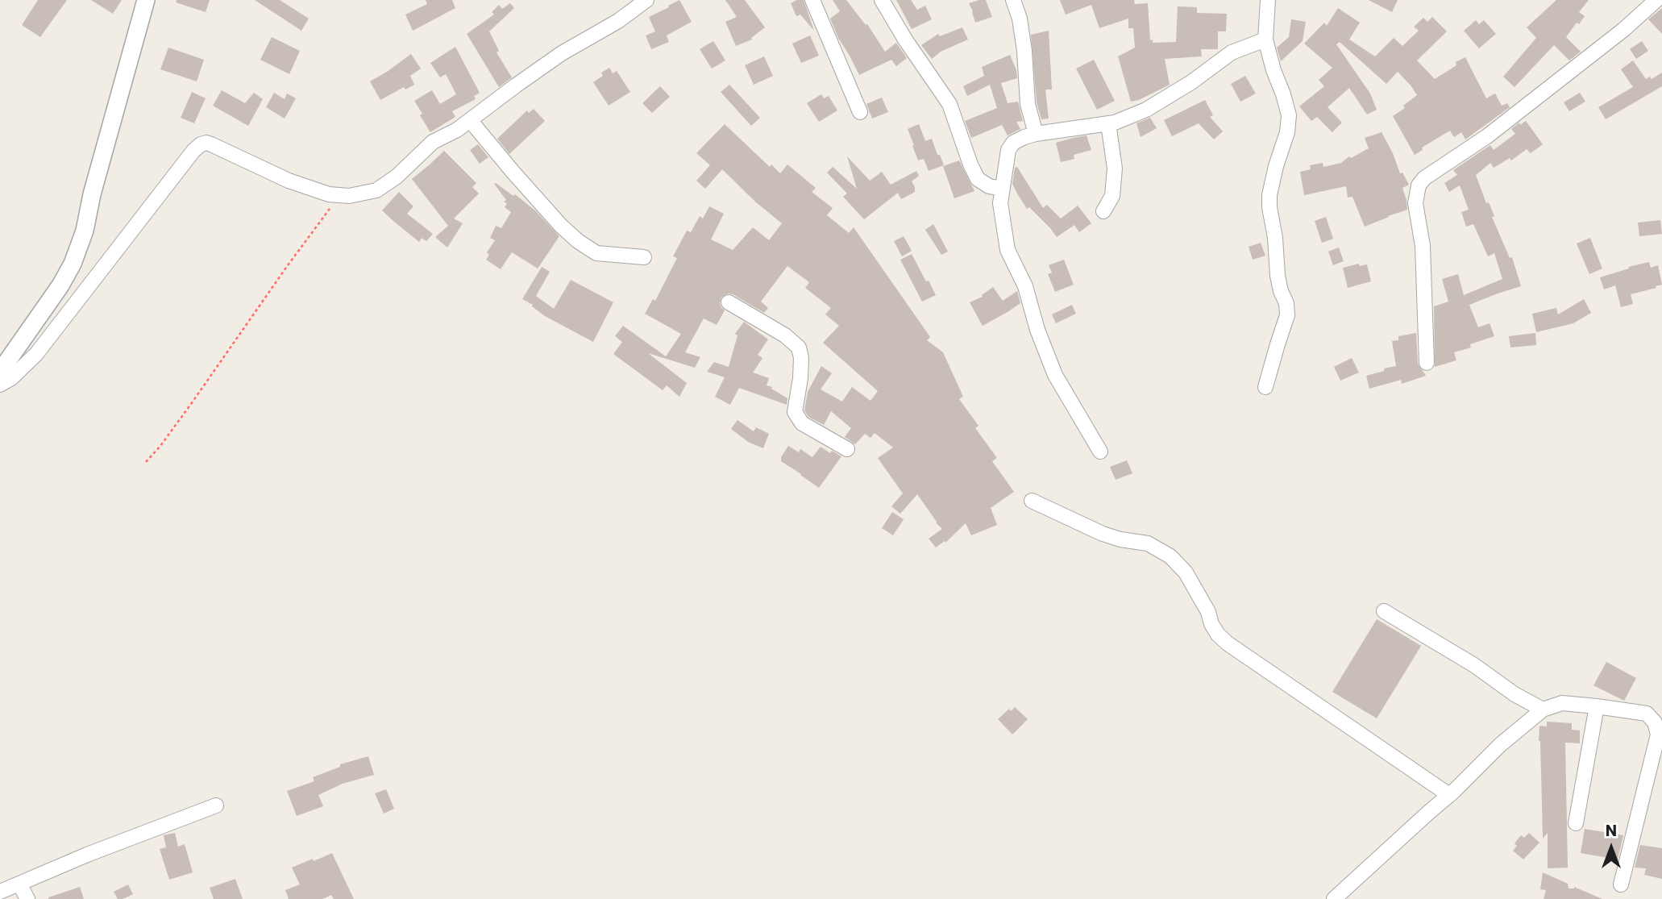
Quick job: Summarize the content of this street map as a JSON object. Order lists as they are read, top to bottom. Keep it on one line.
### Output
{"north":"top"}
